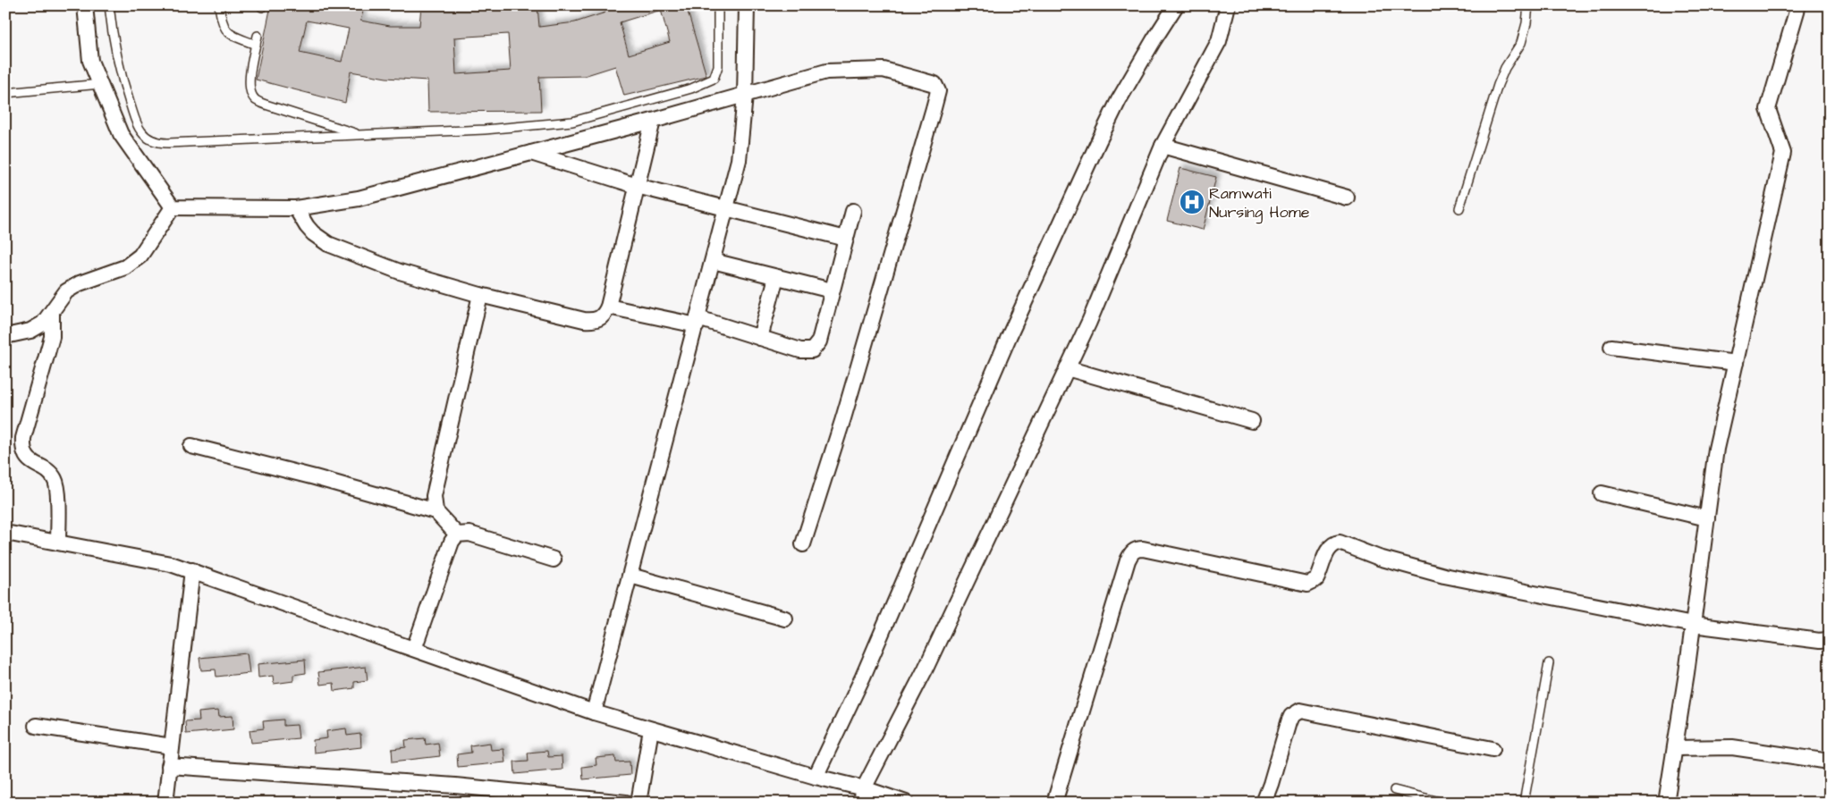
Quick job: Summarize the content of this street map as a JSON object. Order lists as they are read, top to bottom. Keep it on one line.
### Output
{"places":{"hospital":["Ramwati Nursing Home"]}}
